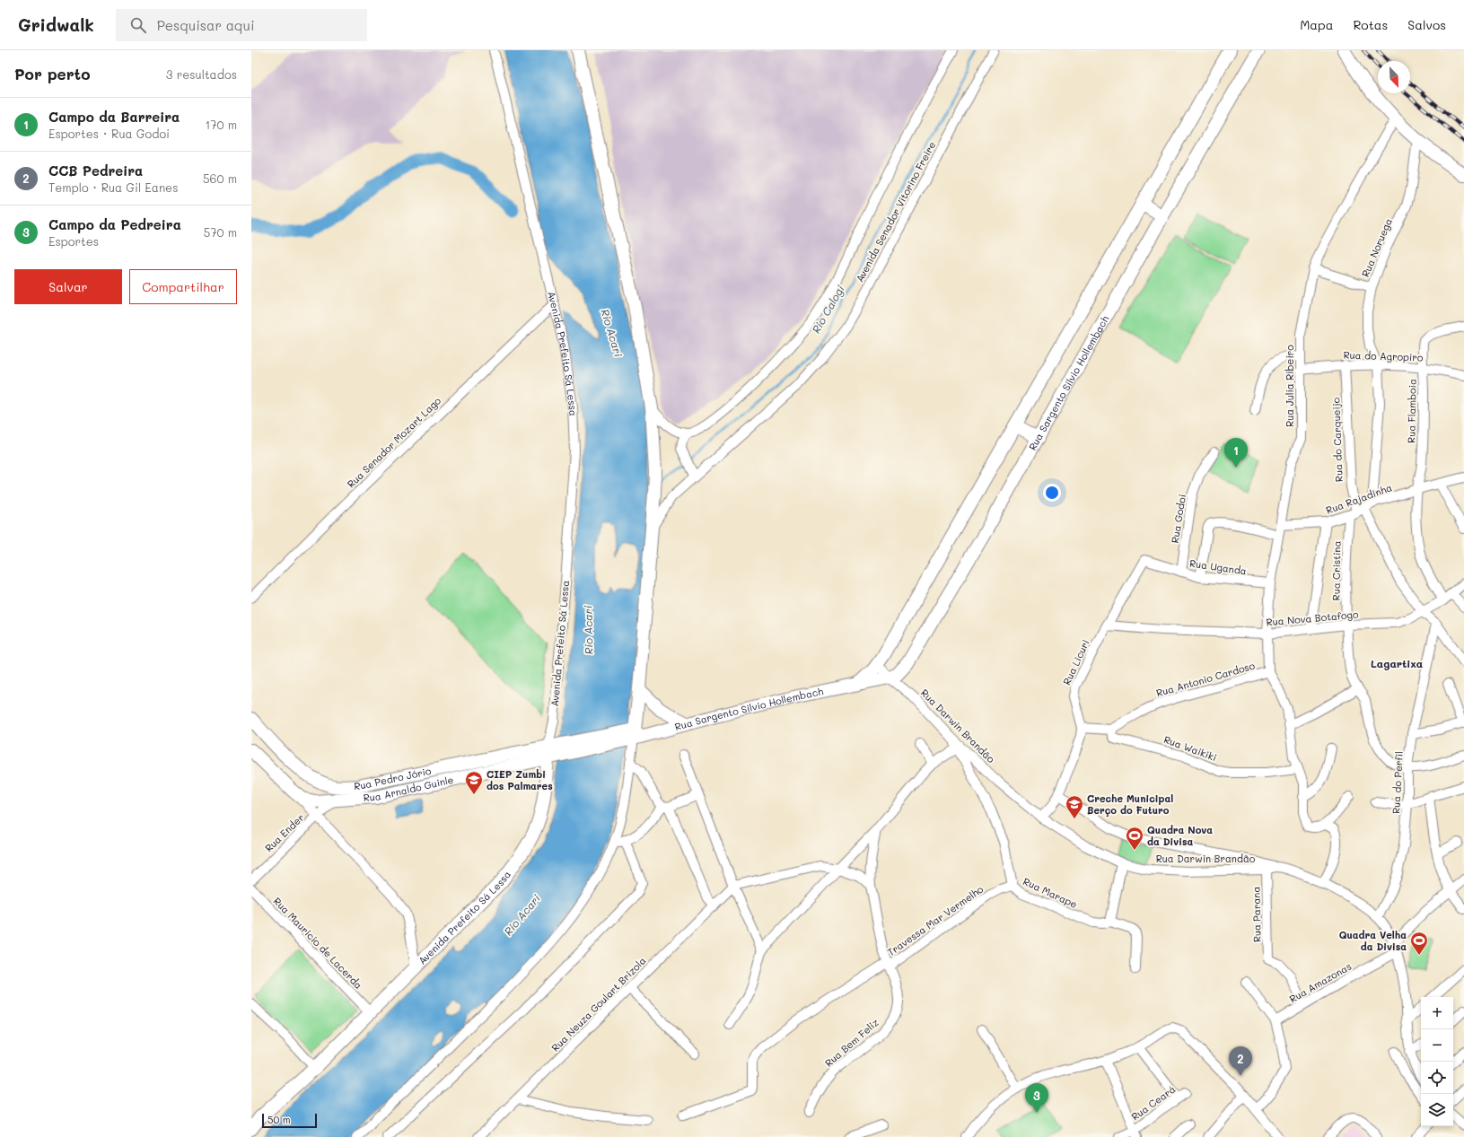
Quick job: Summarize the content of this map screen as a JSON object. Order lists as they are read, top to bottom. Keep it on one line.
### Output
{"streets":{"main road":["Avenida Prefeito Sá Lessa","Rua Sargento Silvio Hollembach","Rua Pedro Jório","Rua Arnaldo Guinle"],"street":["Avenida Senador Vitorino Freire","Rua Noruega","Rua do Agropiro","Rua Julia Ribeiro","Rua Flamboia","Rua do Carqueijo","Rua Senador Mozart Lago","Rua Rajadinha","Rua Godoi","Rua Uganda","Rua Cristina","Rua Nova Botafogo","Rua Licuri","Rua Antonio Cardoso","Rua Darwin Brandão","Rua Waikiki","Rua do Perfil","Rua Ender","Rua Marape","Rua Parana","Travessa Mar Vermelho","Rua Mauricio de Lacerda","Rua Amazonas","Rua Neuza Goulart Brizola","Rua Bem Feliz","Rua Ceará"]},"crossings":[["Rua Noruega","Rua do Agropiro"],["Avenida Prefeito Sá Lessa","Rua Sargento Silvio Hollembach"],["Avenida Prefeito Sá Lessa","Rua Senador Mozart Lago"],["Avenida Prefeito Sá Lessa","Rua Pedro Jório"],["Avenida Prefeito Sá Lessa","Rua Arnaldo Guinle"],["Avenida Prefeito Sá Lessa","Rua Mauricio de Lacerda"],["Rua do Agropiro","Rua Julia Ribeiro"],["Rua do Agropiro","Rua Flamboia"],["Rua do Agropiro","Rua do Carqueijo"],["Rua Sargento Silvio Hollembach","Rua Darwin Brandão"],["Rua Sargento Silvio Hollembach","Rua Pedro Jório"],["Rua Sargento Silvio Hollembach","Rua Arnaldo Guinle"],["Rua Julia Ribeiro","Rua Rajadinha"],["Rua Julia Ribeiro","Rua Uganda"],["Rua Julia Ribeiro","Rua Nova Botafogo"],["Rua Julia Ribeiro","Rua Antonio Cardoso"],["Rua Flamboia","Rua Rajadinha"],["Rua Flamboia","Rua Nova Botafogo"],["Rua do Carqueijo","Rua Rajadinha"],["Rua do Carqueijo","Rua Cristina"],["Rua do Carqueijo","Rua Nova Botafogo"],["Rua do Carqueijo","Rua do Perfil"],["Rua Rajadinha","Rua Cristina"],["Rua Godoi","Rua Uganda"],["Rua Uganda","Rua Licuri"],["Rua Cristina","Rua Nova Botafogo"],["Rua Cristina","Rua do Perfil"],["Rua Nova Botafogo","Rua Licuri"],["Rua Licuri","Rua Darwin Brandão"],["Rua Antonio Cardoso","Rua Waikiki"],["Rua Darwin Brandão","Rua Marape"],["Rua Darwin Brandão","Rua Parana"],["Rua Pedro Jório","Rua Arnaldo Guinle"],["Rua Arnaldo Guinle","Rua Ender"],["Rua Marape","Travessa Mar Vermelho"],["Rua Parana","Rua Amazonas"],["Travessa Mar Vermelho","Rua Bem Feliz"]],"districts":["Lagartixa"],"water":["Rio Calogi","Rio Acari"],"places":{"school or university":["CIEP Zumbi dos Palmares","Creche Municipal Berço do Futuro"],"sports":["Quadra Nova da Divisa","Quadra Velha da Divisa"]},"scale_bar":"50 m","north":"bottom right","page":{"header":"Gridwalk","search":"Pesquisar aqui","nav":["Mapa","Rotas","Salvos"],"heading":["Por perto","3 resultados"],"list":[{"mark":"1","name":"Campo da Barreira","note":"Esportes · Rua Godoi","value":"170 m"},{"mark":"2","name":"CCB Pedreira","note":"Templo · Rua Gil Eanes","value":"560 m"},{"mark":"3","name":"Campo da Pedreira","note":"Esportes","value":"570 m"}],"buttons":["Salvar","Compartilhar"],"pins":["1","2","3"],"map_buttons":["+","−"],"scale":"50 m"}}
